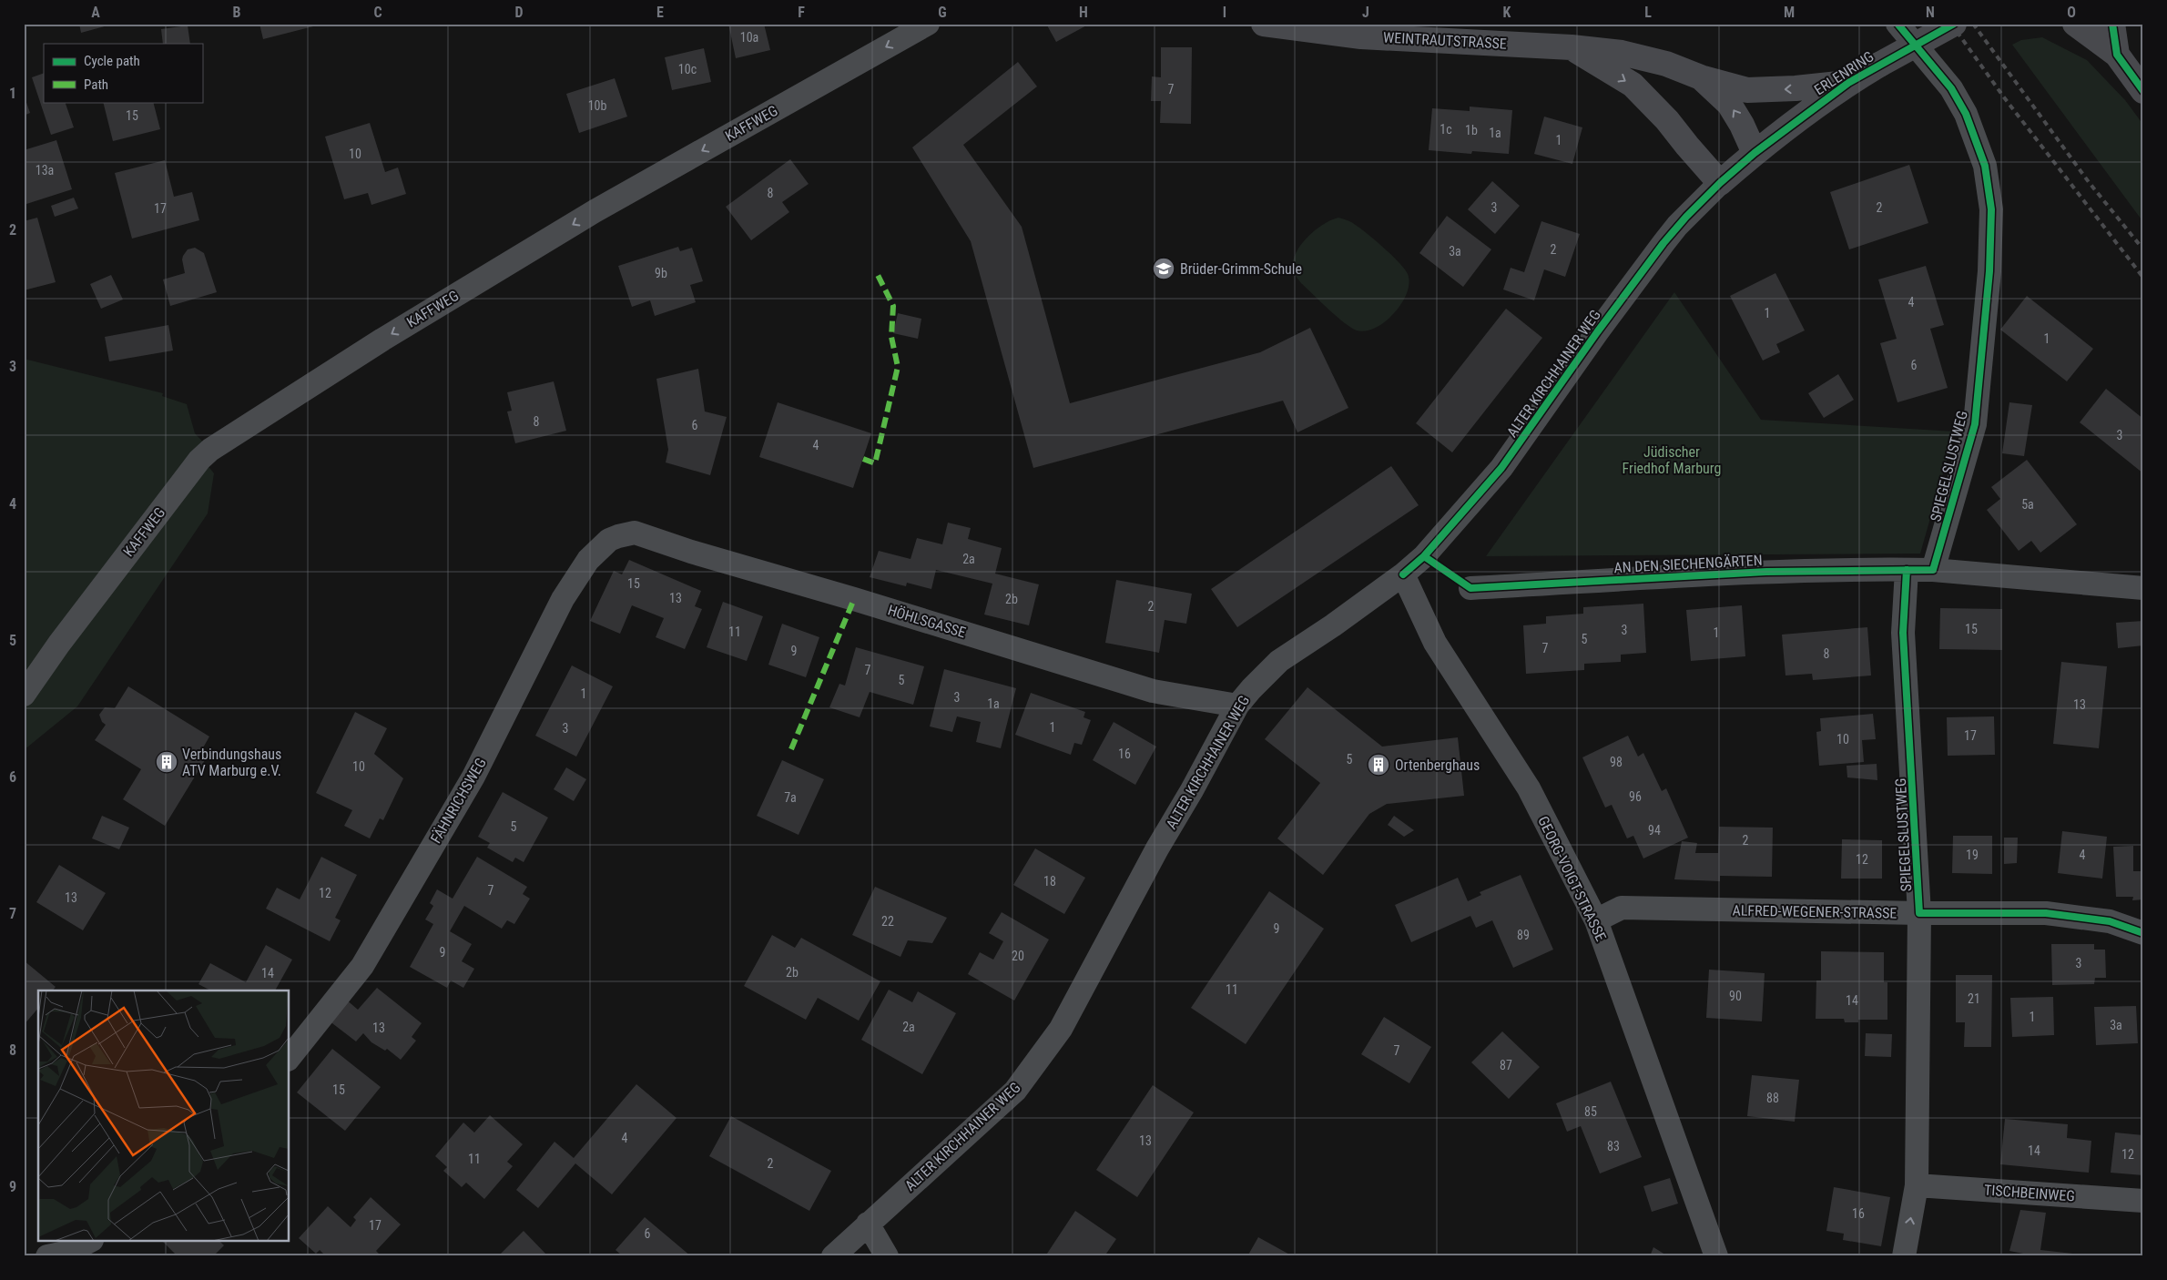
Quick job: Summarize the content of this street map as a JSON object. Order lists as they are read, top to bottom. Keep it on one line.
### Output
{"streets":{"main road":["WEINTRAUTSTRASSE","ERLENRING"],"street":["KAFFWEG","ALTER KIRCHHAINER WEG","SPIEGELSLUSTWEG","AN DEN SIECHENGÄRTEN","HÖHLSGASSE","FÄHNRICHSWEG","GEORG-VOIGT-STRASSE","ALFRED-WEGENER-STRASSE","TISCHBEINWEG"]},"crossings":[["WEINTRAUTSTRASSE","ERLENRING"],["WEINTRAUTSTRASSE","ALTER KIRCHHAINER WEG"],["ERLENRING","ALTER KIRCHHAINER WEG"],["ALTER KIRCHHAINER WEG","HÖHLSGASSE"],["ALTER KIRCHHAINER WEG","GEORG-VOIGT-STRASSE"],["SPIEGELSLUSTWEG","AN DEN SIECHENGÄRTEN"],["SPIEGELSLUSTWEG","ALFRED-WEGENER-STRASSE"],["SPIEGELSLUSTWEG","TISCHBEINWEG"],["HÖHLSGASSE","FÄHNRICHSWEG"],["GEORG-VOIGT-STRASSE","ALFRED-WEGENER-STRASSE"]],"one_way":["KAFFWEG"],"parks":["Jüdischer Friedhof Marburg"],"places":{"school or university":["Brüder-Grimm-Schule"],"building":["Verbindungshaus ATV Marburg e.V.","Ortenberghaus"]},"house_numbers":["10a","10c","7","10b","15","1c","1b","1a","1","10","13a","8","3","2","17","2","3a","9b","4","1","1","6","8","6","3","4","5a","2a","15","13","2b","2","15","3","11","1","5","7","9","8","7","5","1","3","1a","13","1","3","17","10","16","5","98","10","96","7a","5","94","2","19","4","12","18","7","12","13","22","9","89","9","20","3","2b","14","11","90","21","14","1","3a","2a","13","7","87","15","88","85","4","13","83","14","12","11","2","16","17","6"],"legend":["Cycle path","Path"],"grid":{"columns":["A","B","C","D","E","F","G","H","I","J","K","L","M","N","O"],"rows":["1","2","3","4","5","6","7","8","9"]}}
